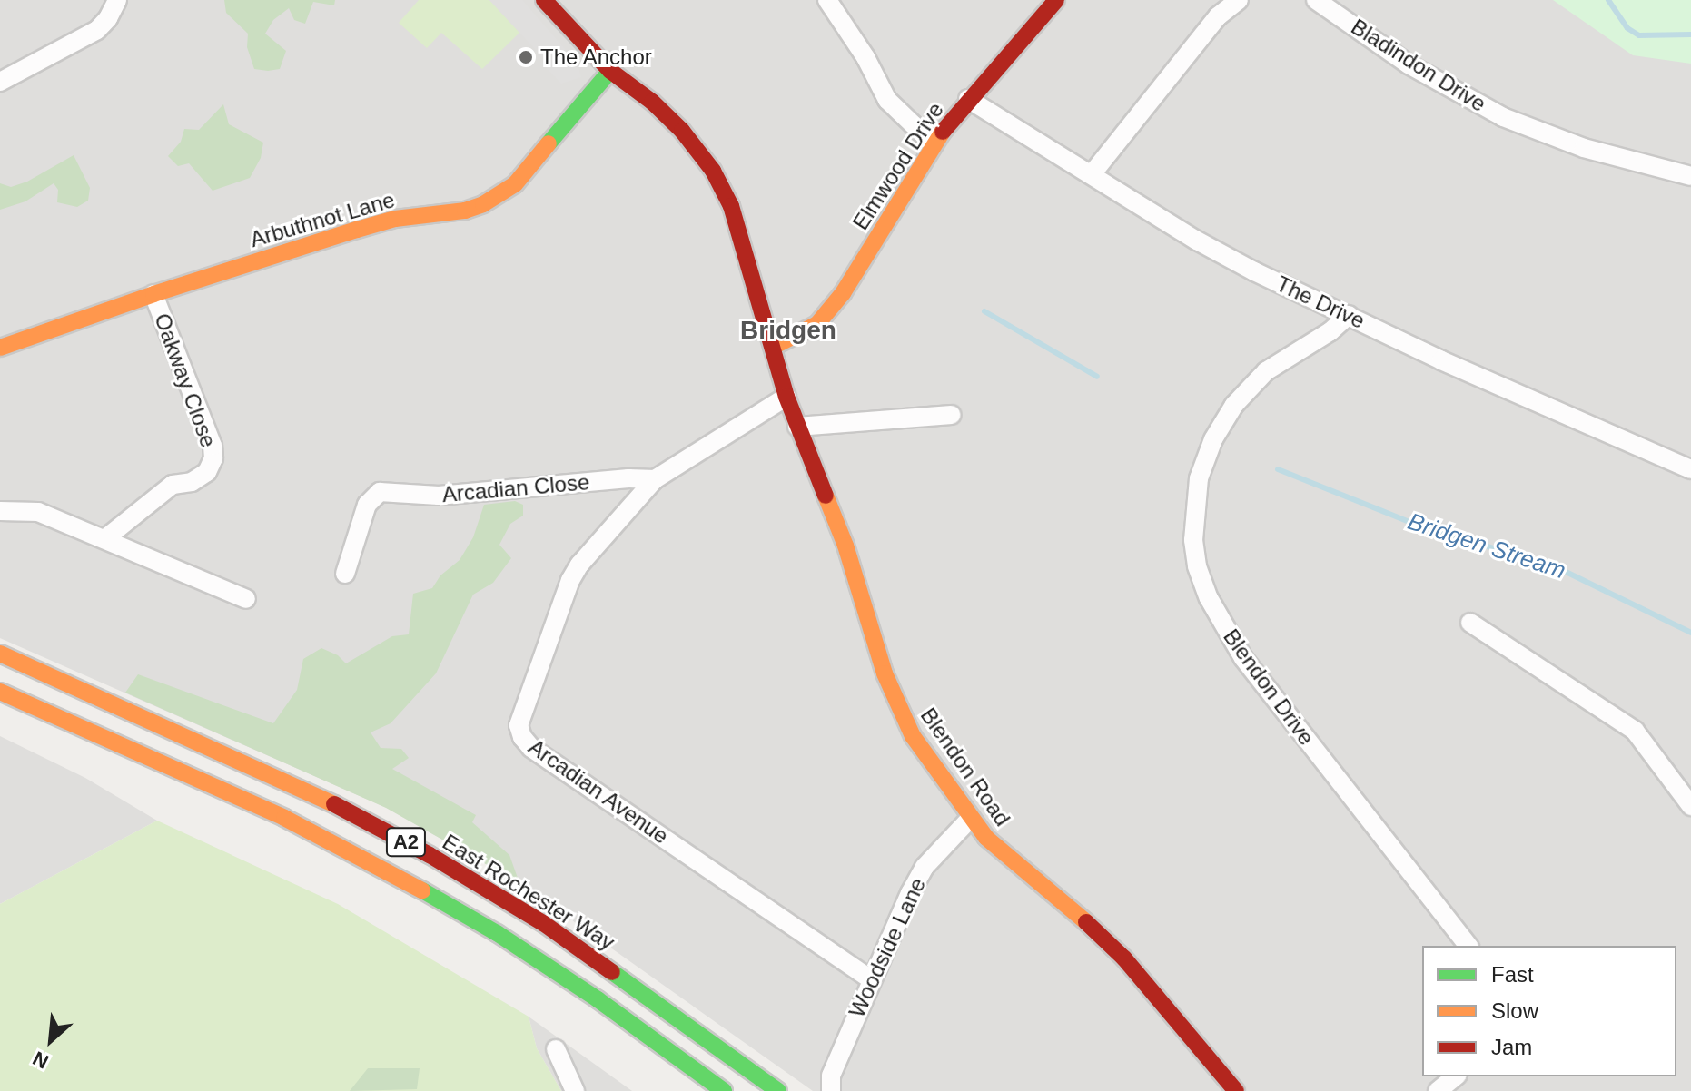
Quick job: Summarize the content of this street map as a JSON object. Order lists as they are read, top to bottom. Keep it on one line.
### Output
{"streets":{"main road":["Elmwood Drive","Arbuthnot Lane","Blendon Road","A2","East Rochester Way"],"street":["Bladindon Drive","The Drive","Oakway Close","Arcadian Close","Blendon Drive","Arcadian Avenue","Woodside Lane"]},"crossings":[["Elmwood Drive","The Drive"],["Elmwood Drive","Blendon Road"],["Arbuthnot Lane","Oakway Close"],["Arbuthnot Lane","Blendon Road"],["The Drive","Blendon Drive"],["Arcadian Close","Arcadian Avenue"],["Blendon Road","Arcadian Avenue"],["Blendon Road","Woodside Lane"],["Arcadian Avenue","Woodside Lane"]],"districts":["Bridgen"],"water":["Bridgen Stream"],"places":["The Anchor"],"legend":["Fast","Slow","Jam"],"north":"bottom left"}
